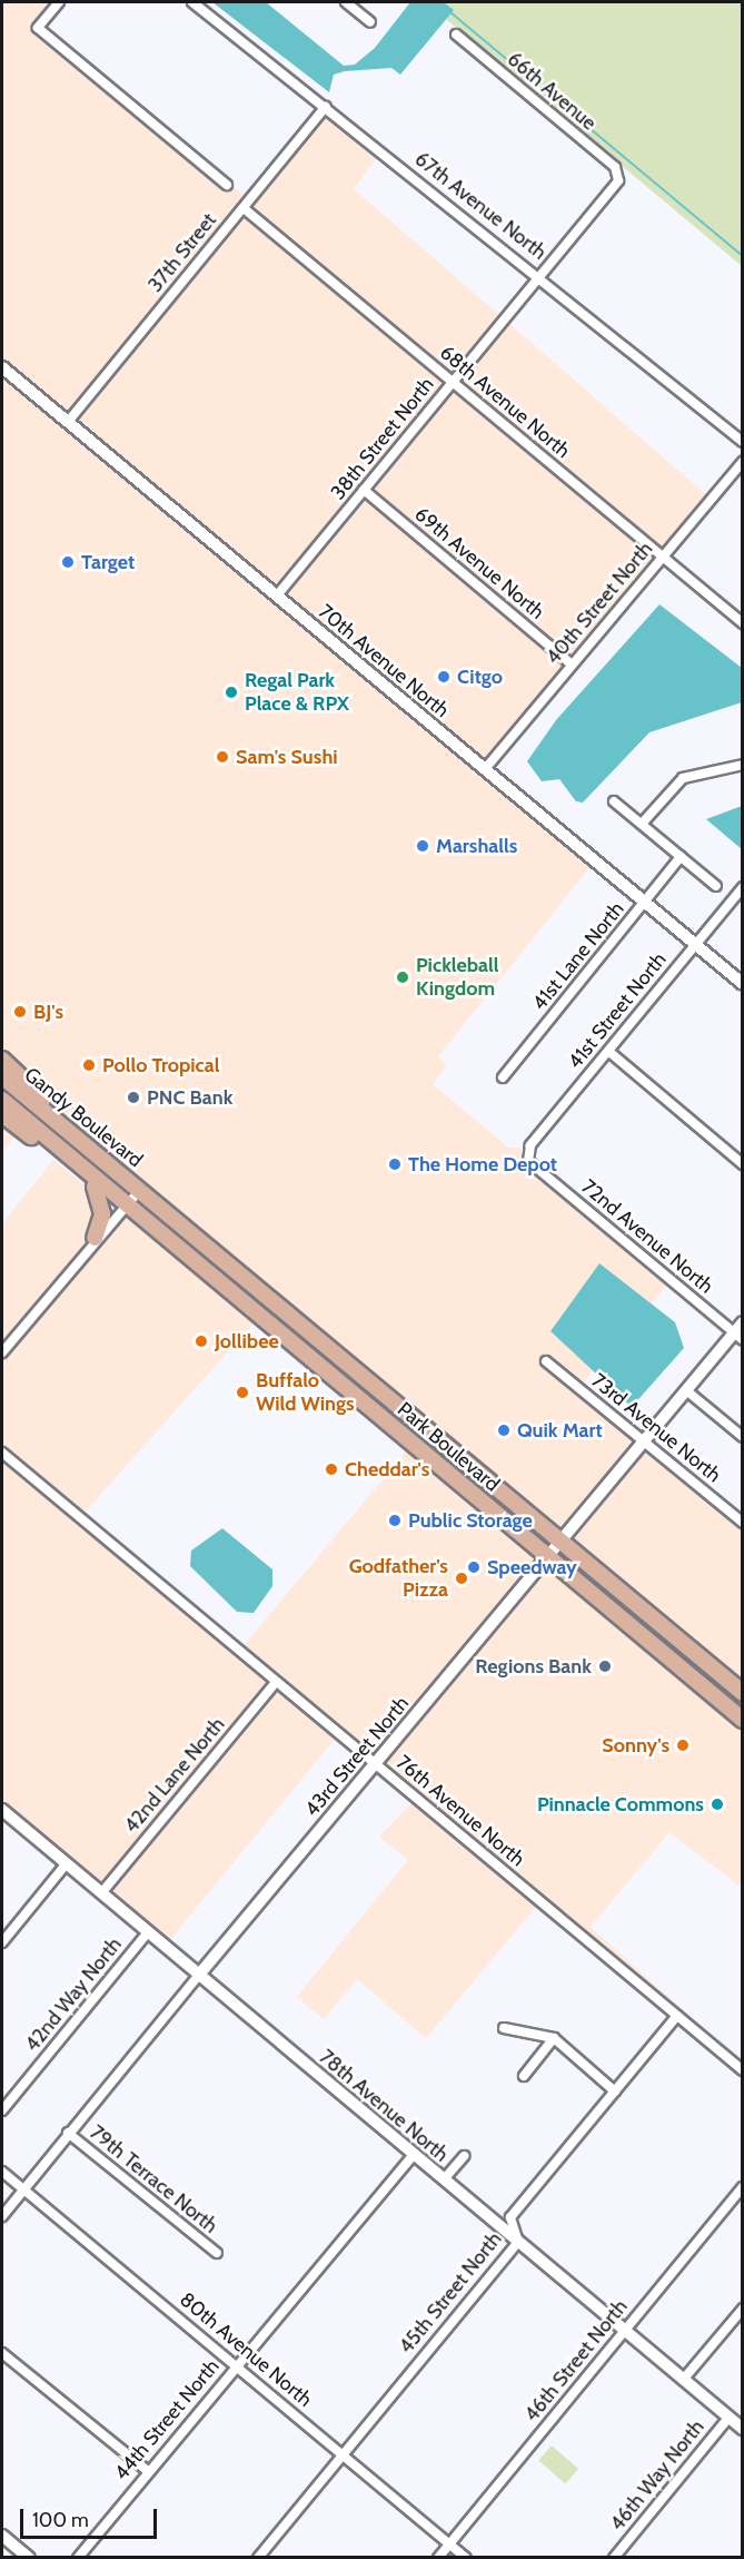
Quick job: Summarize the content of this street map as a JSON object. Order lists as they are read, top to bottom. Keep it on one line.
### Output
{"streets":{"main road":["Gandy Boulevard","Park Boulevard"],"street":["66th Avenue","67th Avenue North","37th Street","68th Avenue North","38th Street North","69th Avenue North","40th Street North","70th Avenue North","41st Lane North","41st Street North","72nd Avenue North","73rd Avenue North","43rd Street North","42nd Lane North","76th Avenue North","42nd Way North","78th Avenue North","79th Terrace North","45th Street North","80th Avenue North","46th Street North","44th Street North","46th Way North"]},"crossings":[["66th Avenue","38th Street North"],["67th Avenue North","37th Street"],["67th Avenue North","38th Street North"],["37th Street","68th Avenue North"],["37th Street","70th Avenue North"],["68th Avenue North","38th Street North"],["68th Avenue North","40th Street North"],["38th Street North","69th Avenue North"],["38th Street North","70th Avenue North"],["69th Avenue North","40th Street North"],["40th Street North","70th Avenue North"],["70th Avenue North","41st Lane North"],["70th Avenue North","41st Street North"],["41st Street North","72nd Avenue North"],["Gandy Boulevard","Park Boulevard"],["72nd Avenue North","43rd Street North"],["73rd Avenue North","43rd Street North"],["Park Boulevard","43rd Street North"],["43rd Street North","76th Avenue North"],["43rd Street North","78th Avenue North"],["43rd Street North","79th Terrace North"],["43rd Street North","80th Avenue North"],["42nd Lane North","76th Avenue North"],["42nd Lane North","78th Avenue North"],["76th Avenue North","45th Street North"],["42nd Way North","78th Avenue North"],["78th Avenue North","45th Street North"],["78th Avenue North","46th Street North"],["78th Avenue North","44th Street North"],["78th Avenue North","46th Way North"],["45th Street North","80th Avenue North"],["80th Avenue North","46th Street North"],["80th Avenue North","44th Street North"]],"places":["Target","Citgo","Regal Park Place & RPX","Sam's Sushi","Marshalls","Pickleball Kingdom","BJ's","Pollo Tropical","PNC Bank","The Home Depot","Jollibee","Buffalo Wild Wings","Quik Mart","Cheddar's","Public Storage","Speedway","Godfather's Pizza","Regions Bank","Sonny's","Pinnacle Commons"],"scale_bar":"100 m"}
